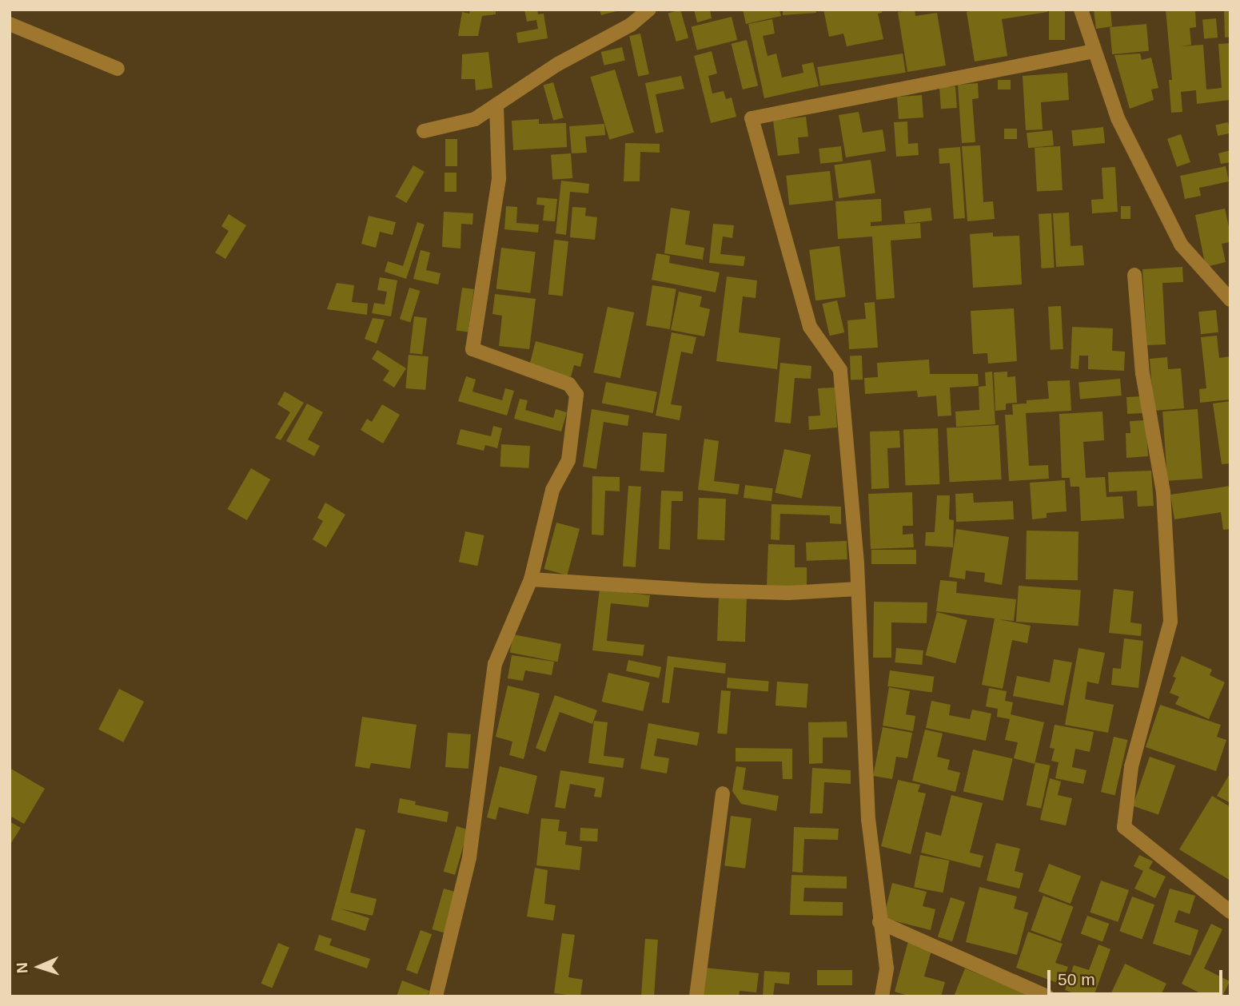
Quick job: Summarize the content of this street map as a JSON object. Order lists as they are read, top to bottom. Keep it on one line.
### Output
{"scale_bar":"50 m","north":"left"}
